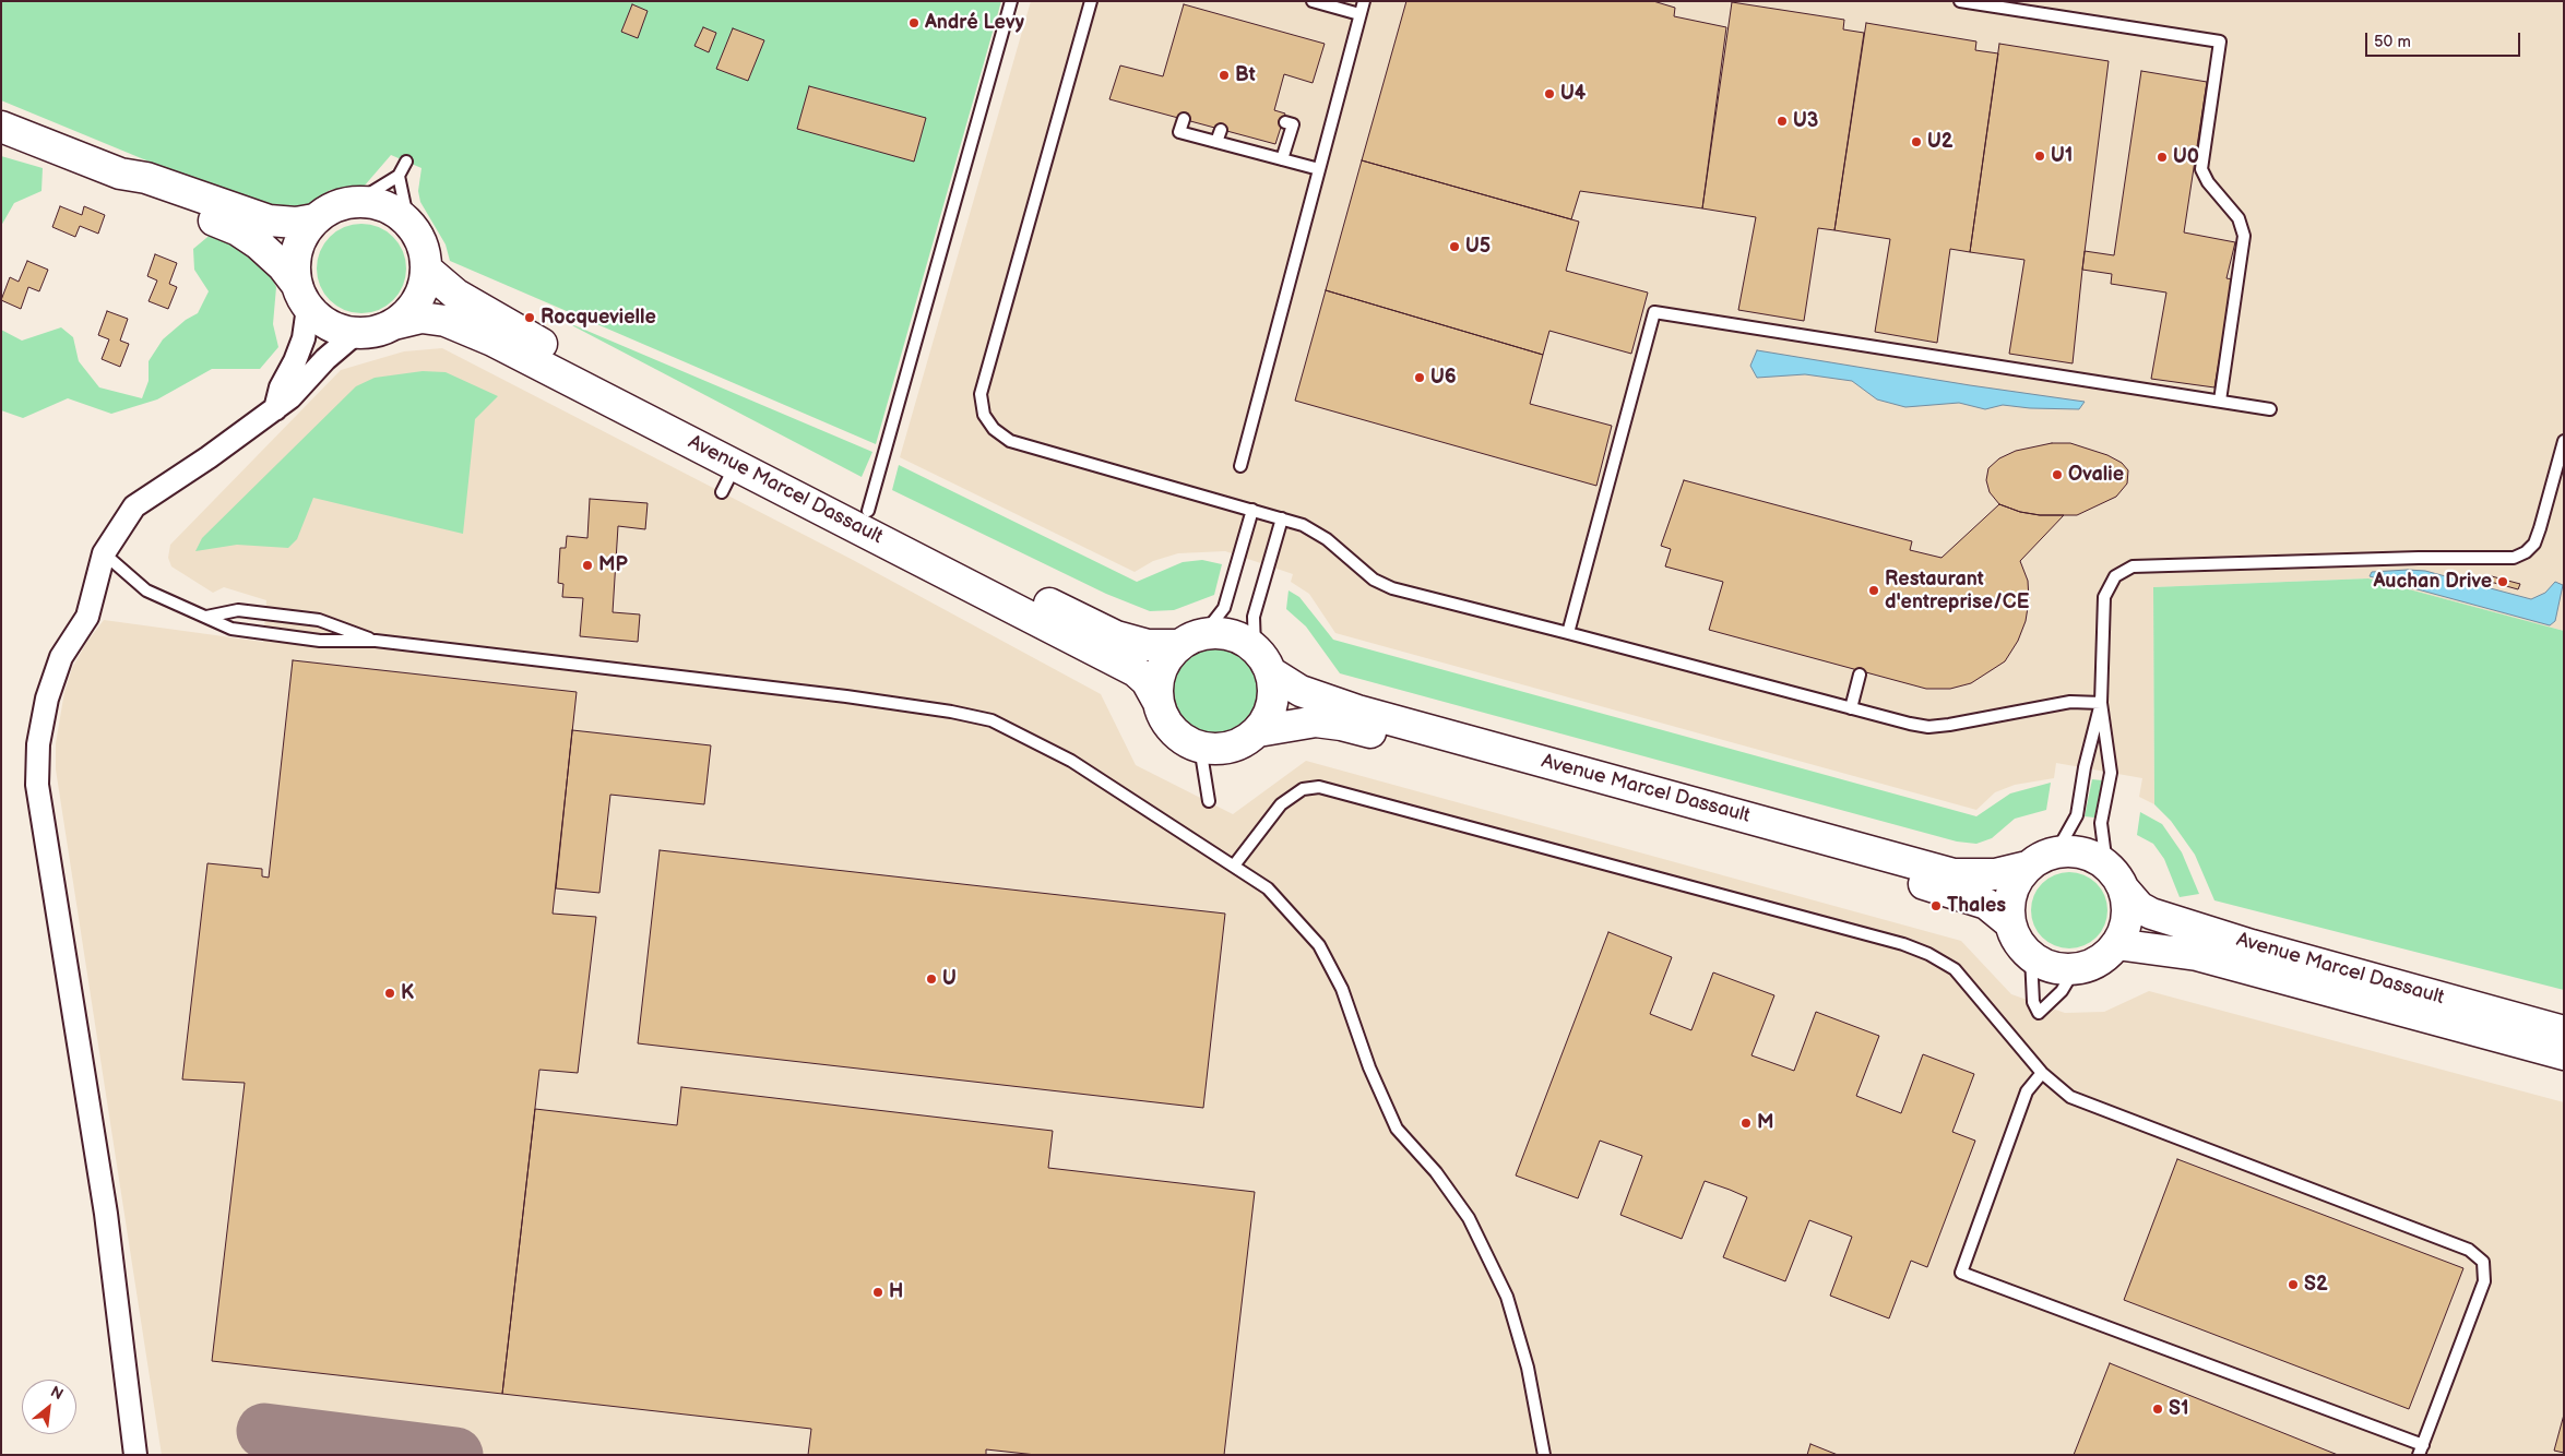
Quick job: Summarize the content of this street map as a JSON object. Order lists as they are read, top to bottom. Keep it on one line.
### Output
{"streets":{"main road":["Avenue Marcel Dassault"]},"places":["André Levy","Bt","U4","U3","U2","U1","U0","U5","Rocquevielle","U6","Ovalie","MP","Auchan Drive","Restaurant d'entreprise/CE","Thales","U","K","M","S2","H","S1"],"scale_bar":"50 m","north":"top right"}
